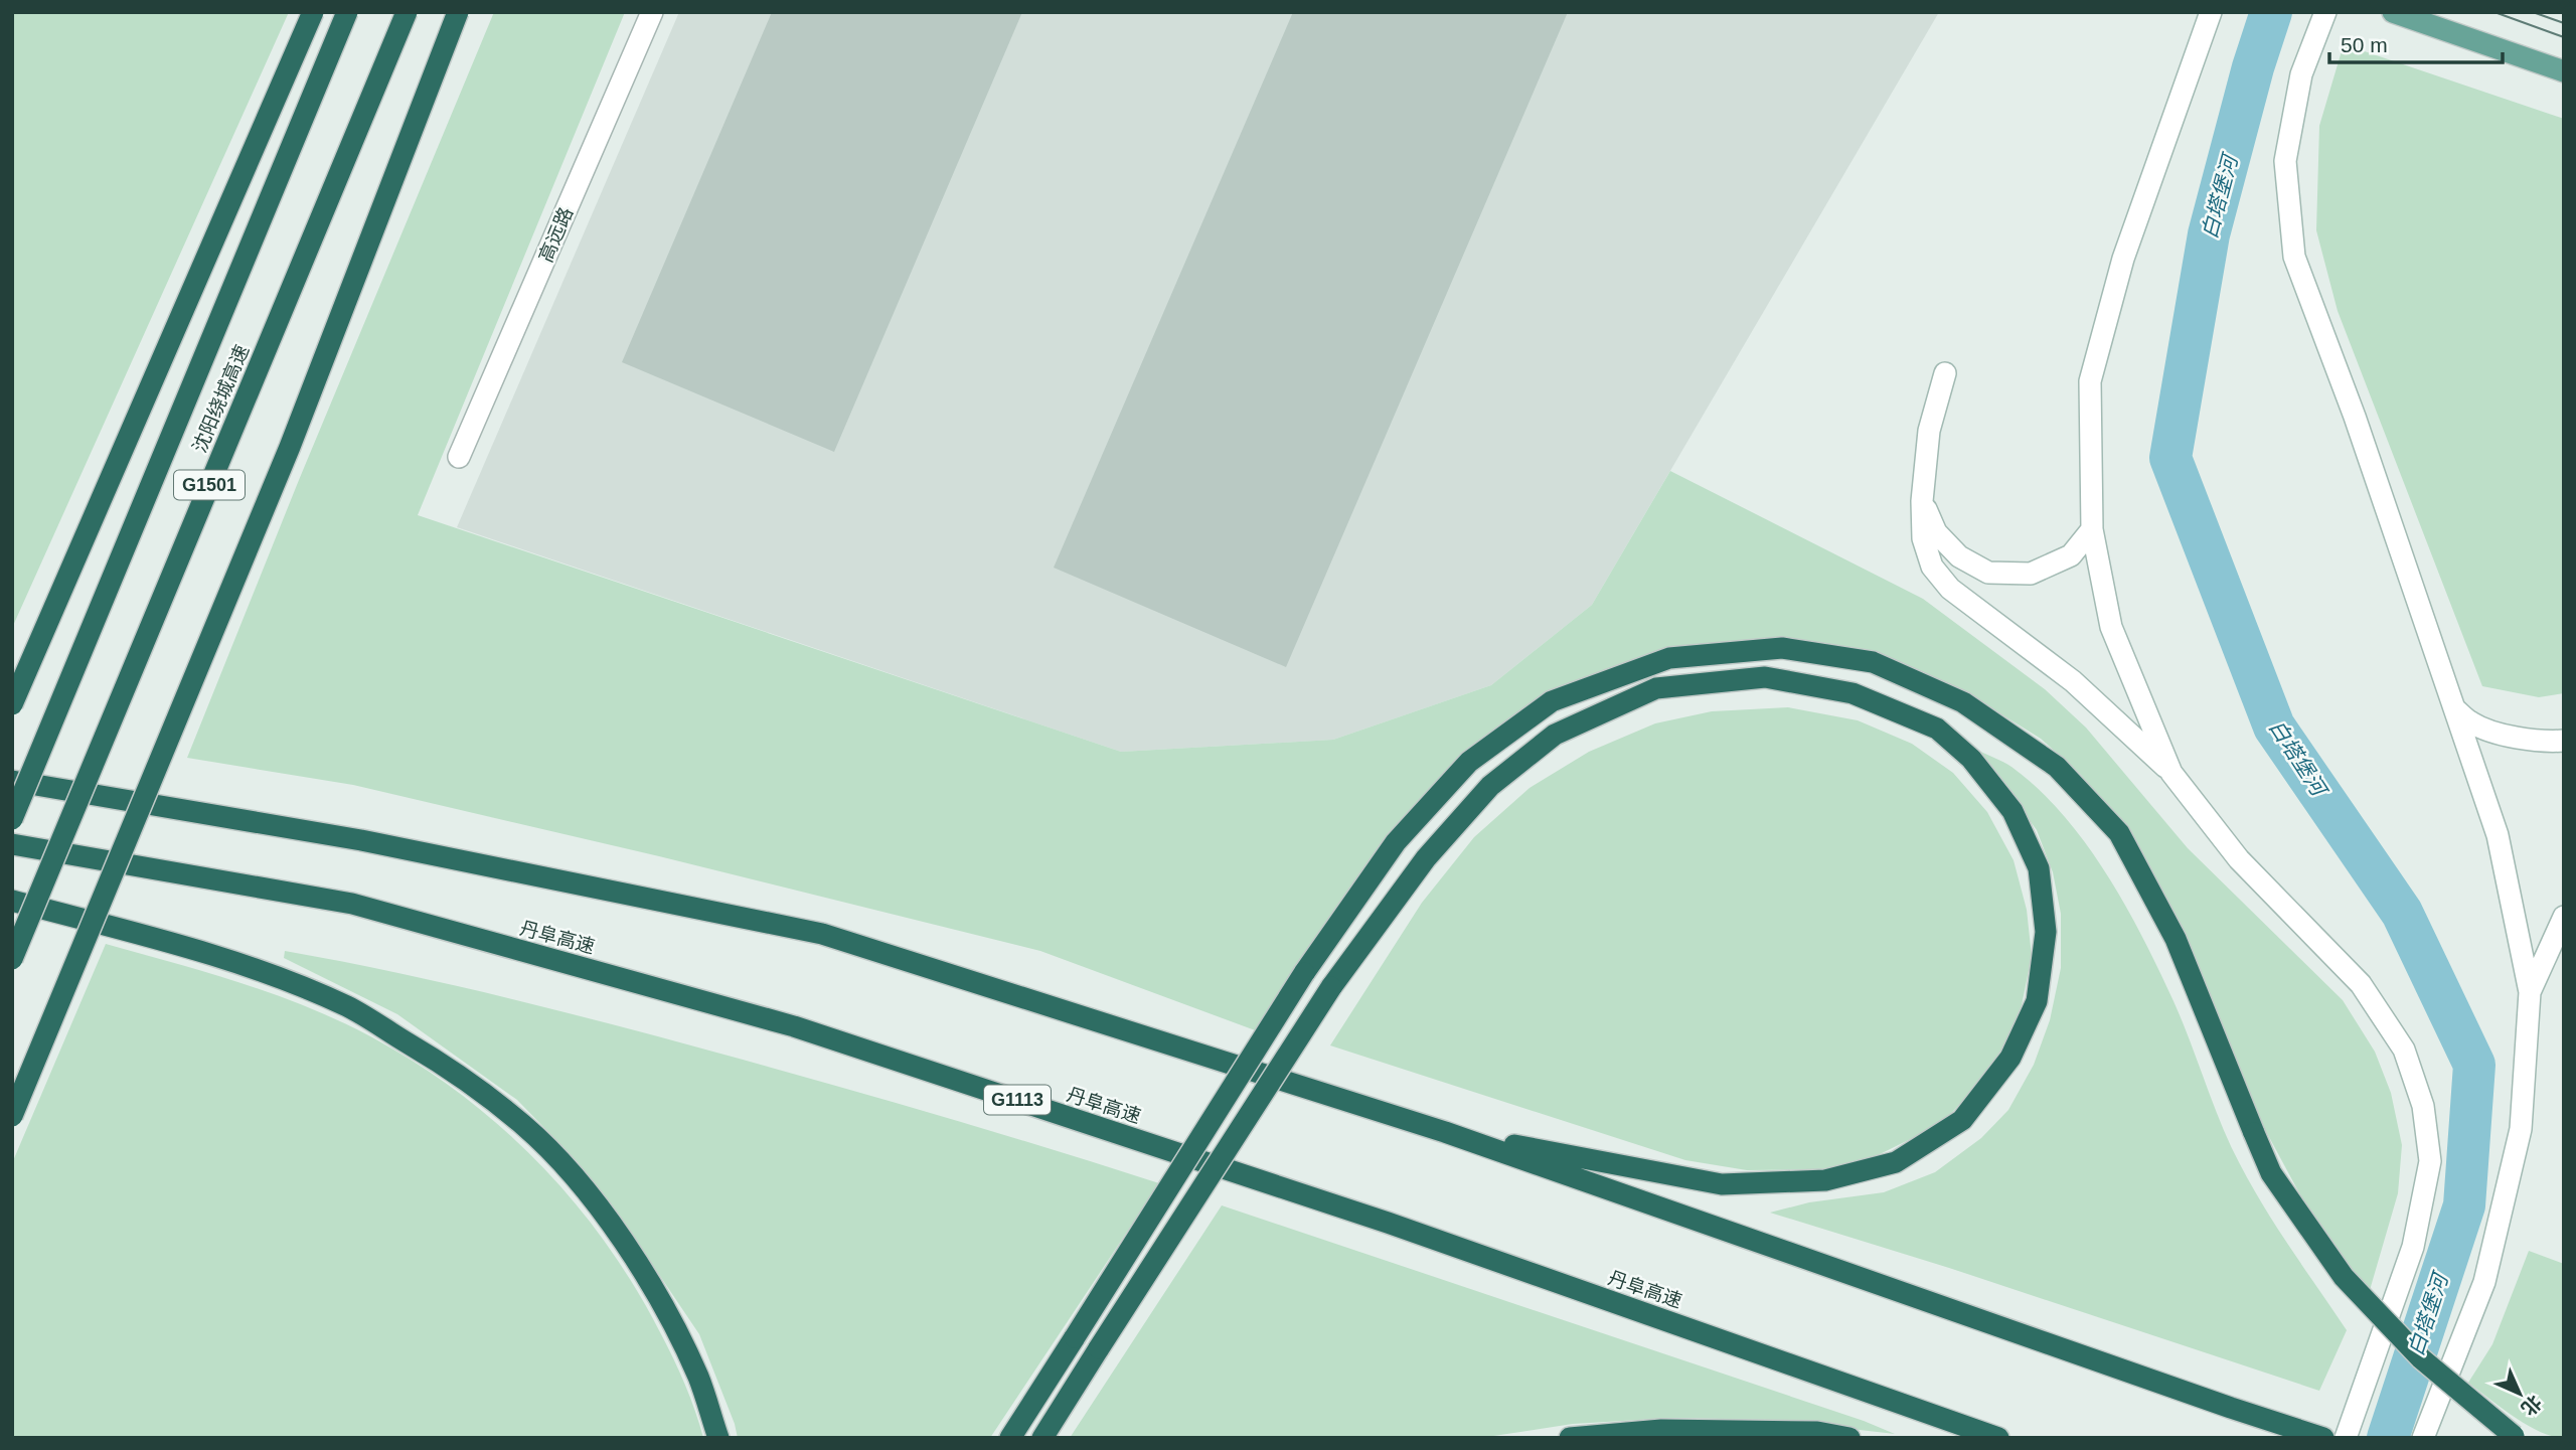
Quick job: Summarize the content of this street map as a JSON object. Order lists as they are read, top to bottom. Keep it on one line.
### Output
{"streets":{"highway":["沈阳绕城高速","G1501","丹阜高速","G1113"],"main road":["高远路"]},"water":["白塔堡河"],"scale_bar":"50 m","north":"bottom right"}
